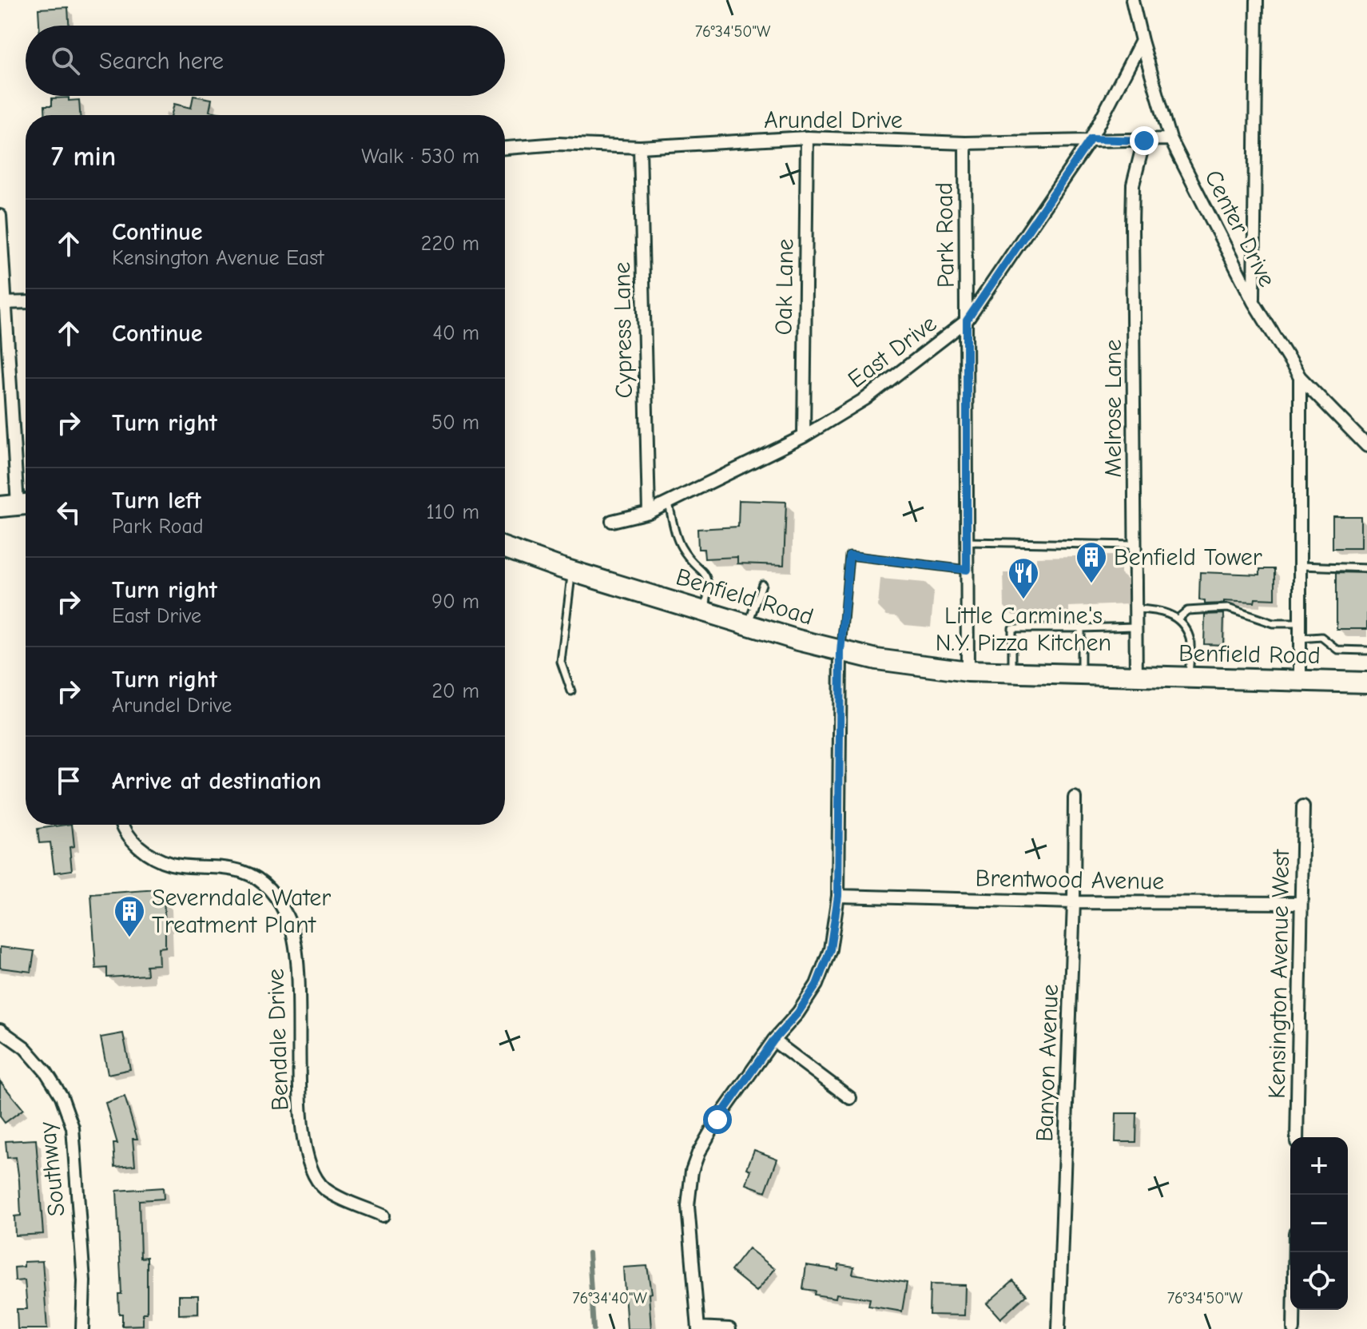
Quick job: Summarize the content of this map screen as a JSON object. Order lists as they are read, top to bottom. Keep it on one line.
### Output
{"streets":{"main road":["Benfield Road"],"street":["Arundel Drive","Center Drive","Park Road","Oak Lane","Cypress Lane","East Drive","Melrose Lane","Brentwood Avenue","Kensington Avenue West","Bendale Drive","Banyon Avenue","Southway"]},"crossings":[["Arundel Drive","Center Drive"],["Arundel Drive","Park Road"],["Arundel Drive","Oak Lane"],["Arundel Drive","Cypress Lane"],["Arundel Drive","East Drive"],["Arundel Drive","Melrose Lane"],["Center Drive","East Drive"],["Park Road","East Drive"],["Park Road","Benfield Road"],["Oak Lane","East Drive"],["Cypress Lane","East Drive"],["Melrose Lane","Benfield Road"],["Brentwood Avenue","Kensington Avenue West"],["Brentwood Avenue","Banyon Avenue"]],"places":{"building":["Benfield Tower","Severndale Water Treatment Plant"],"restaurant":["Little Carmine's N.Y. Pizza Kitchen"]},"page":{"search":"Search here","heading":["7 min","Walk · 530 m"],"list":[["Continue","Kensington Avenue East","220 m"],["Continue","40 m"],["Turn right","50 m"],["Turn left","Park Road","110 m"],["Turn right","East Drive","90 m"],["Turn right","Arundel Drive","20 m"],"Arrive at destination"],"map_buttons":["+","−"]},"coordinates":["76°34'50\"W","76°34'40\"W"]}
